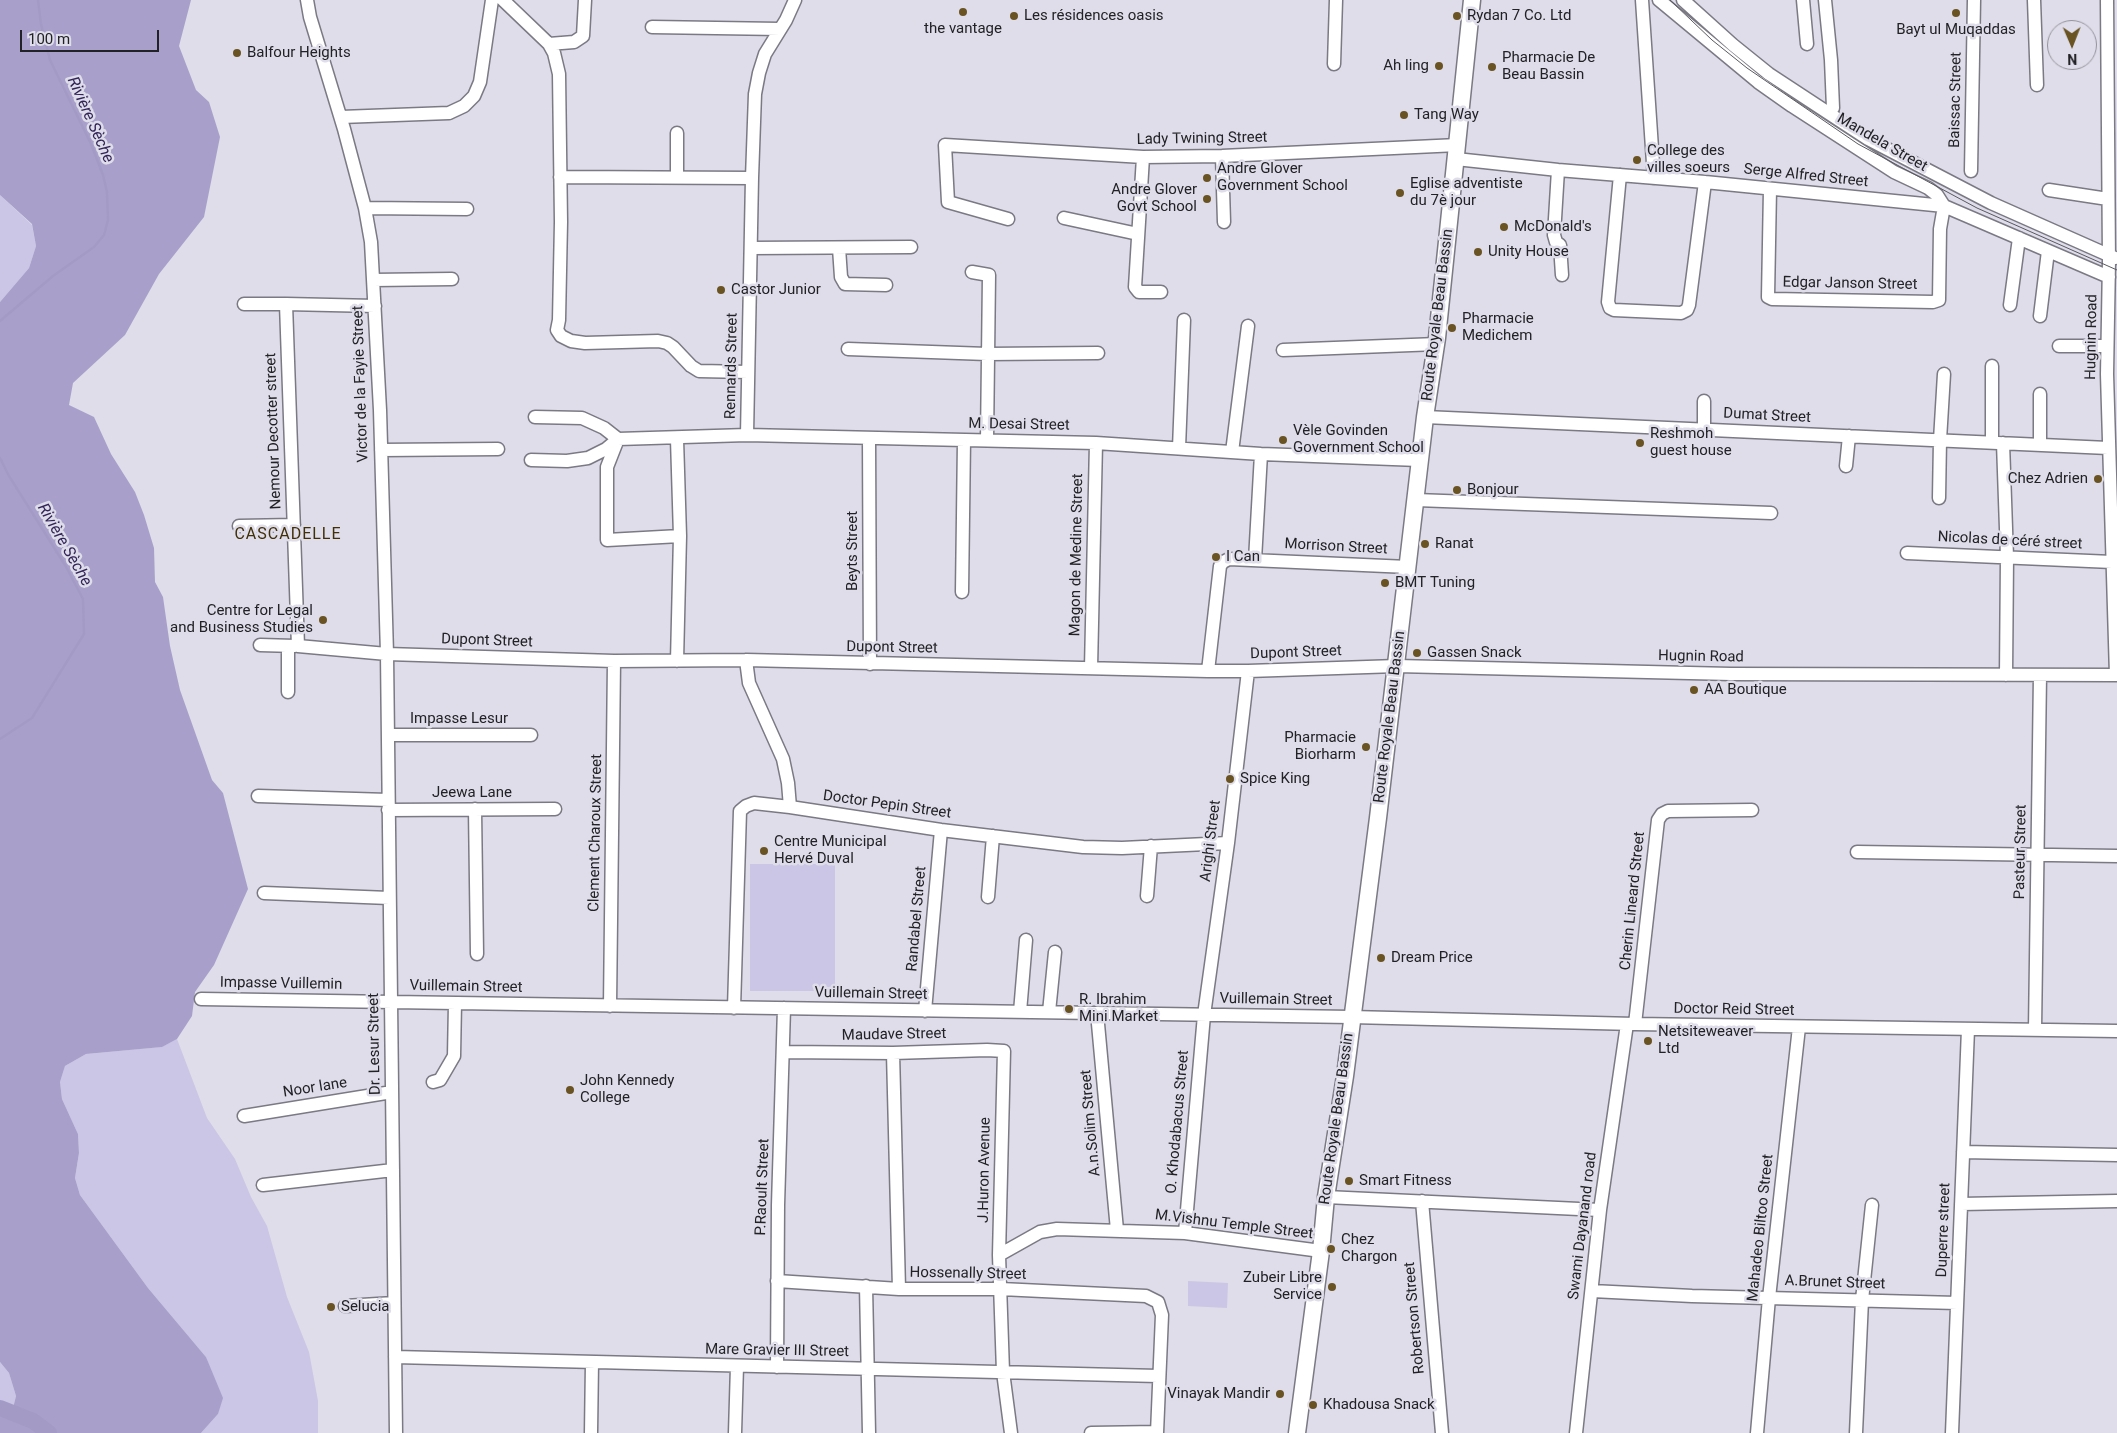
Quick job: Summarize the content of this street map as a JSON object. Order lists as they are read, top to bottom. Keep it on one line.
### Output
{"streets":{"main road":["Route Royale Beau Bassin"],"street":["Baissac Street","Lady Twining Street","Mandela Street","Serge Alfred Street","Edgar Janson Street","Hugnin Road","Rennards Street","Victor de la Fayie Street","Dumat Street","M. Desai Street","Nemour Decotter street","Nicolas de céré street","Morrison Street","Beyts Street","Magon de Medine Street","Dupont Street","Impasse Lesur","Jeewa Lane","Doctor Pepin Street","Clement Charoux Street","Arighi Street","Pasteur Street","Cherin Lineard Street","Randabel Street","Impasse Vuillemin","Vuillemain Street","Doctor Reid Street","Maudave Street","Dr. Lesur Street","Noor lane","O. Khodabacus Street","A.n.Solim Street","J.Huron Avenue","P.Raoult Street","M.Vishnu Temple Street","Swami Dayanand road","Mahadeo Biltoo Street","Duperre street","Hossenally Street","A.Brunet Street","Robertson Street","Mare Gravier III Street"]},"crossings":[["Lady Twining Street","Serge Alfred Street"],["Lady Twining Street","Route Royale Beau Bassin"],["Mandela Street","Serge Alfred Street"],["Mandela Street","Edgar Janson Street"],["Mandela Street","Hugnin Road"],["Serge Alfred Street","Edgar Janson Street"],["Serge Alfred Street","Route Royale Beau Bassin"],["Route Royale Beau Bassin","Hugnin Road"],["Route Royale Beau Bassin","Dumat Street"],["Route Royale Beau Bassin","M. Desai Street"],["Route Royale Beau Bassin","Morrison Street"],["Route Royale Beau Bassin","Dupont Street"],["Route Royale Beau Bassin","Vuillemain Street"],["Route Royale Beau Bassin","Doctor Reid Street"],["Route Royale Beau Bassin","M.Vishnu Temple Street"],["Hugnin Road","Dumat Street"],["Hugnin Road","Nicolas de céré street"],["Hugnin Road","Dupont Street"],["Hugnin Road","Pasteur Street"],["Rennards Street","M. Desai Street"],["Victor de la Fayie Street","Dupont Street"],["Victor de la Fayie Street","Dr. Lesur Street"],["M. Desai Street","Beyts Street"],["M. Desai Street","Magon de Medine Street"],["Morrison Street","Dupont Street"],["Beyts Street","Dupont Street"],["Magon de Medine Street","Dupont Street"],["Dupont Street","Clement Charoux Street"],["Dupont Street","Arighi Street"],["Dupont Street","Dr. Lesur Street"],["Impasse Lesur","Dr. Lesur Street"],["Jeewa Lane","Dr. Lesur Street"],["Doctor Pepin Street","Arighi Street"],["Doctor Pepin Street","Randabel Street"],["Doctor Pepin Street","Vuillemain Street"],["Clement Charoux Street","Vuillemain Street"],["Arighi Street","Vuillemain Street"],["Arighi Street","O. Khodabacus Street"],["Pasteur Street","Doctor Reid Street"],["Cherin Lineard Street","Doctor Reid Street"],["Cherin Lineard Street","Swami Dayanand road"],["Randabel Street","Vuillemain Street"],["Impasse Vuillemin","Vuillemain Street"],["Impasse Vuillemin","Dr. Lesur Street"],["Vuillemain Street","Doctor Reid Street"],["Vuillemain Street","Dr. Lesur Street"],["Vuillemain Street","O. Khodabacus Street"],["Vuillemain Street","A.n.Solim Street"],["Vuillemain Street","P.Raoult Street"],["Doctor Reid Street","Swami Dayanand road"],["Doctor Reid Street","Mahadeo Biltoo Street"],["Doctor Reid Street","Duperre street"],["Maudave Street","J.Huron Avenue"],["Maudave Street","P.Raoult Street"],["Dr. Lesur Street","Noor lane"],["Dr. Lesur Street","Mare Gravier III Street"],["O. Khodabacus Street","M.Vishnu Temple Street"],["A.n.Solim Street","M.Vishnu Temple Street"],["J.Huron Avenue","M.Vishnu Temple Street"],["J.Huron Avenue","Hossenally Street"],["J.Huron Avenue","Mare Gravier III Street"],["P.Raoult Street","Hossenally Street"],["P.Raoult Street","Mare Gravier III Street"],["Swami Dayanand road","A.Brunet Street"],["Mahadeo Biltoo Street","A.Brunet Street"],["Duperre street","A.Brunet Street"],["Hossenally Street","Mare Gravier III Street"]],"districts":["CASCADELLE"],"water":["Rivière Sèche"],"places":["the vantage","Bayt ul Muqaddas","Les résidences oasis","Rydan 7 Co. Ltd","Balfour Heights","Ah ling","Pharmacie De Beau Bassin","Tang Way","College des villes soeurs","Andre Glover Government School","Eglise adventiste du 7è jour","Andre Glover Govt School","McDonald's","Unity House","Castor Junior","Pharmacie Medichem","Vèle Govinden Government School","Reshmoh guest house","Chez Adrien","Bonjour","Ranat","I Can","BMT Tuning","Centre for Legal and Business Studies","Gassen Snack","AA Boutique","Pharmacie Biorharm","Spice King","Centre Municipal Hervé Duval","Dream Price","R. Ibrahim Mini Market","Netsiteweaver Ltd","John Kennedy College","Smart Fitness","Chez Chargon","Zubeir Libre Service","Selucia","Vinayak Mandir","Khadousa Snack"],"scale_bar":"100 m","north":"bottom"}
